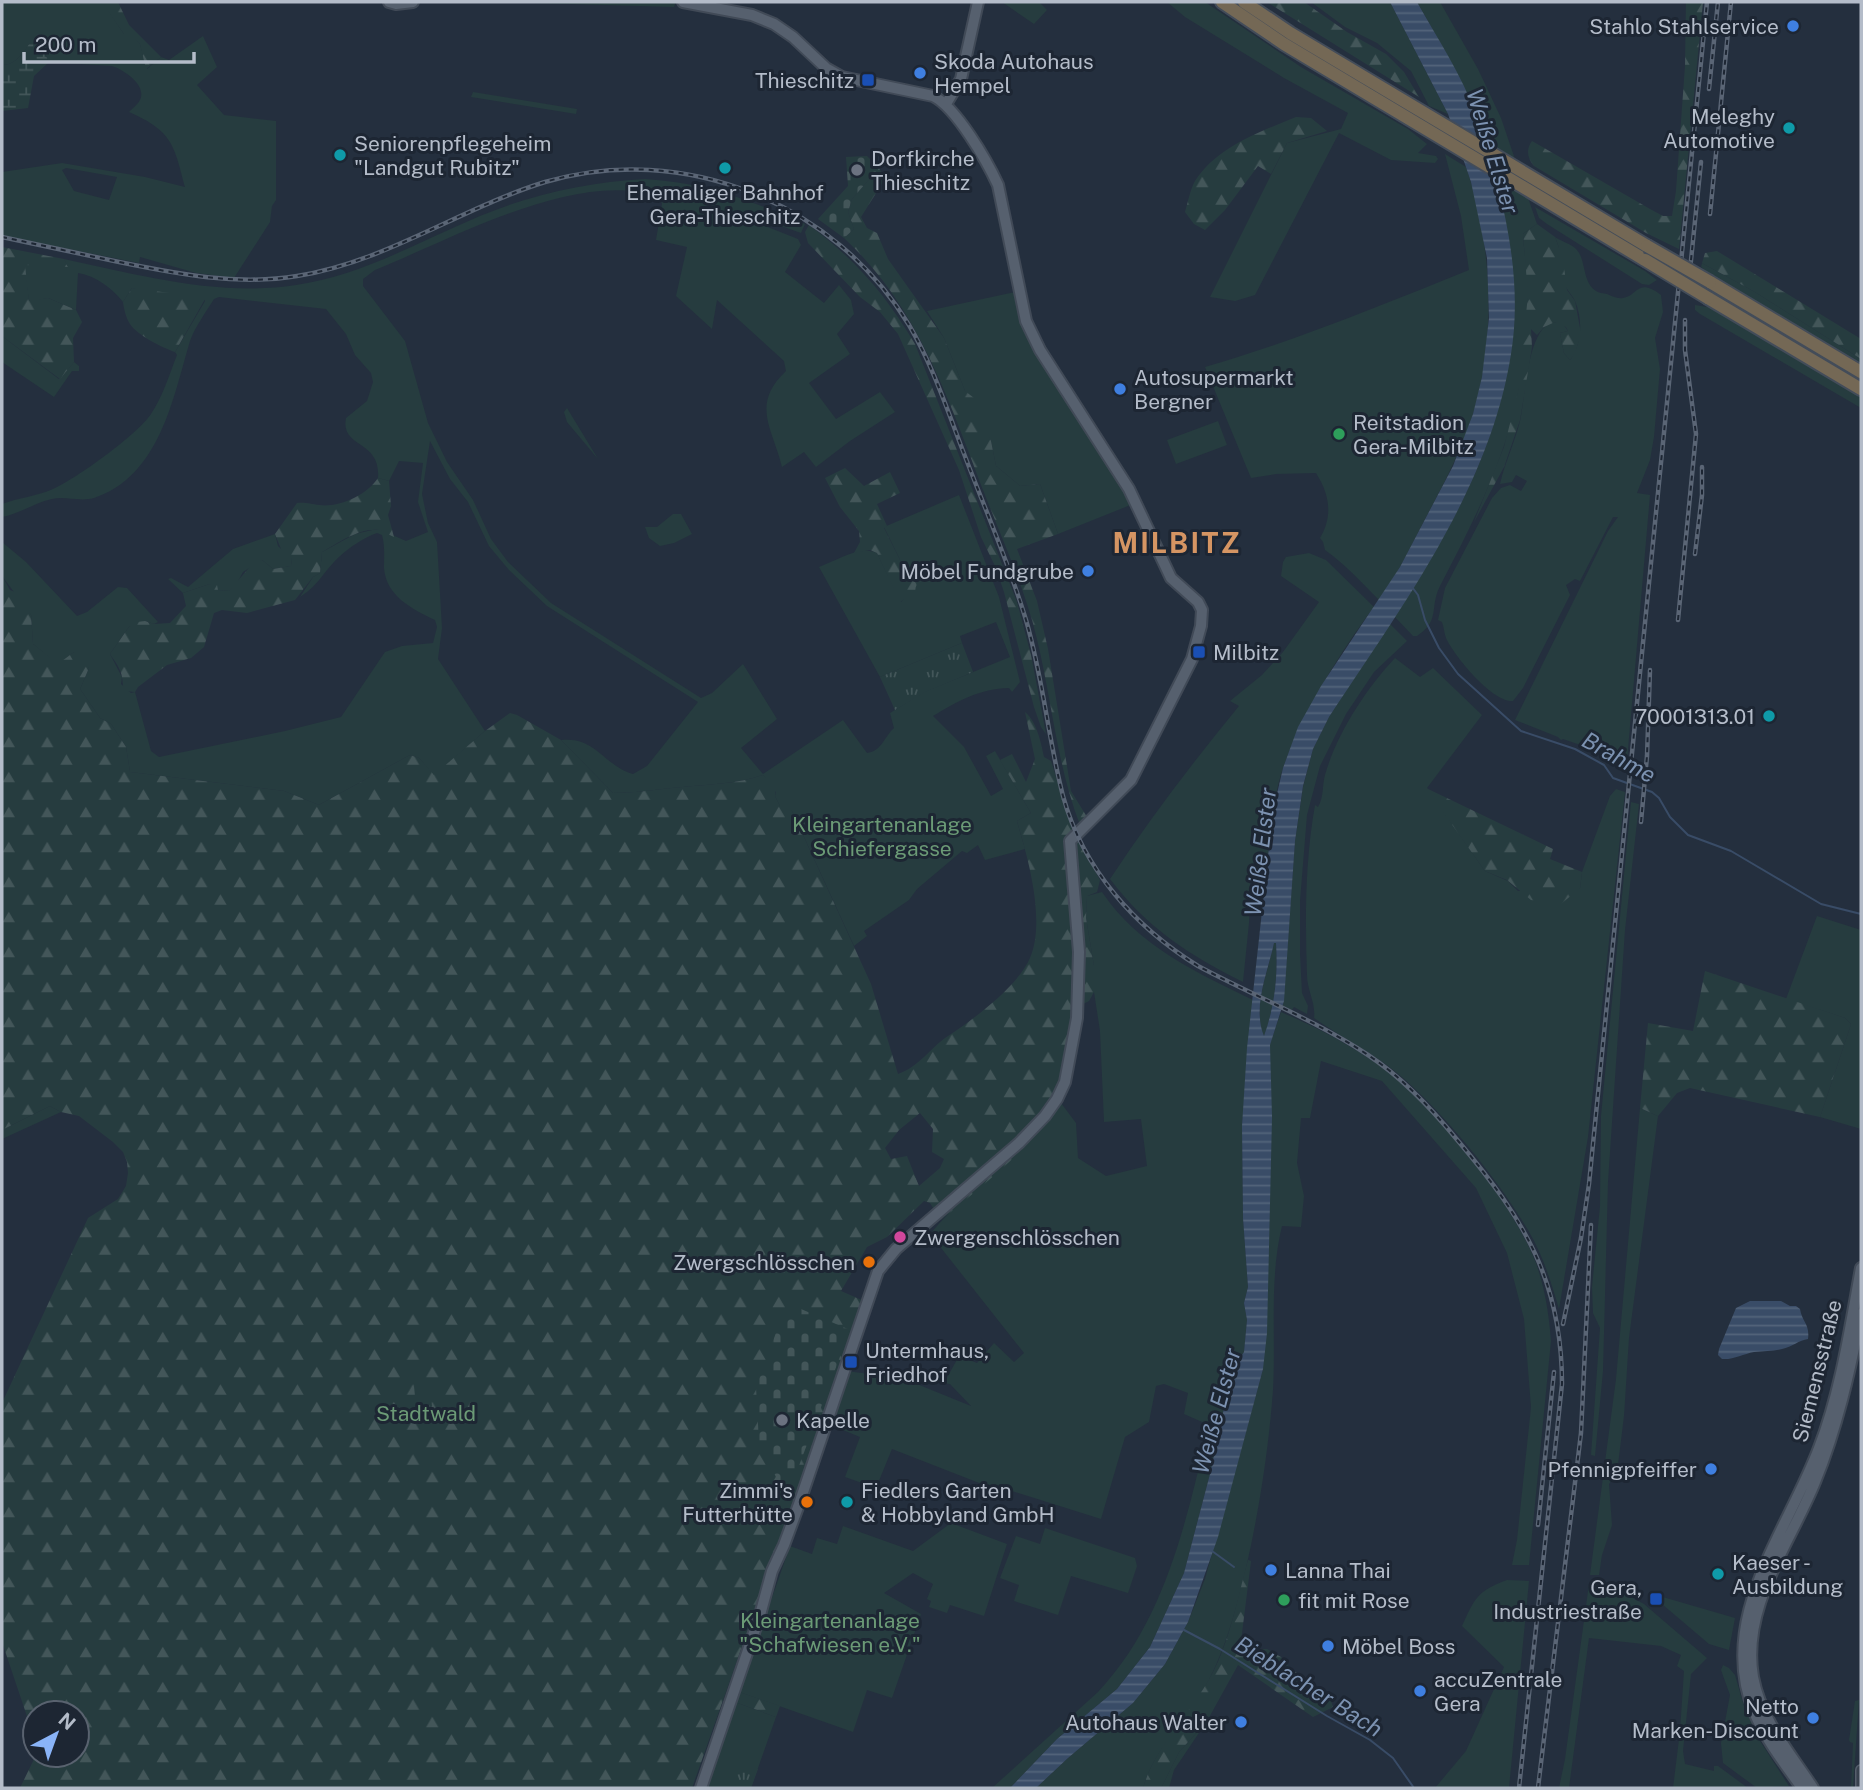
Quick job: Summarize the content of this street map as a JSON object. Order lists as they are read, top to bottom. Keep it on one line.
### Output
{"streets":{"main road":["Siemensstraße"]},"districts":["MILBITZ"],"water":["Weiße Elster","Brahme","Bieblacher Bach"],"parks":["Kleingartenanlage Schiefergasse","Stadtwald","Kleingartenanlage \"Schafwiesen e.V.\""],"places":{"other":["Stahlo Stahlservice","Skoda Autohaus Hempel","Meleghy Automotive","Seniorenpflegeheim \"Landgut Rubitz\"","Ehemaliger Bahnhof Gera-Thieschitz","Dorfkirche Thieschitz","Autosupermarkt Bergner","Reitstadion Gera-Milbitz","Möbel Fundgrube","70001313.01","Zwergenschlösschen","Zwergschlösschen","Kapelle","Pfennigpfeiffer","Zimmi's Futterhütte","Fiedlers Garten & Hobbyland GmbH","Lanna Thai","Kaeser - Ausbildung","fit mit Rose","Möbel Boss","accuZentrale Gera","Netto Marken-Discount","Autohaus Walter"],"transit":["Thieschitz","Milbitz","Untermhaus, Friedhof","Gera, Industriestraße"]},"scale_bar":"200 m","north":"top right"}
